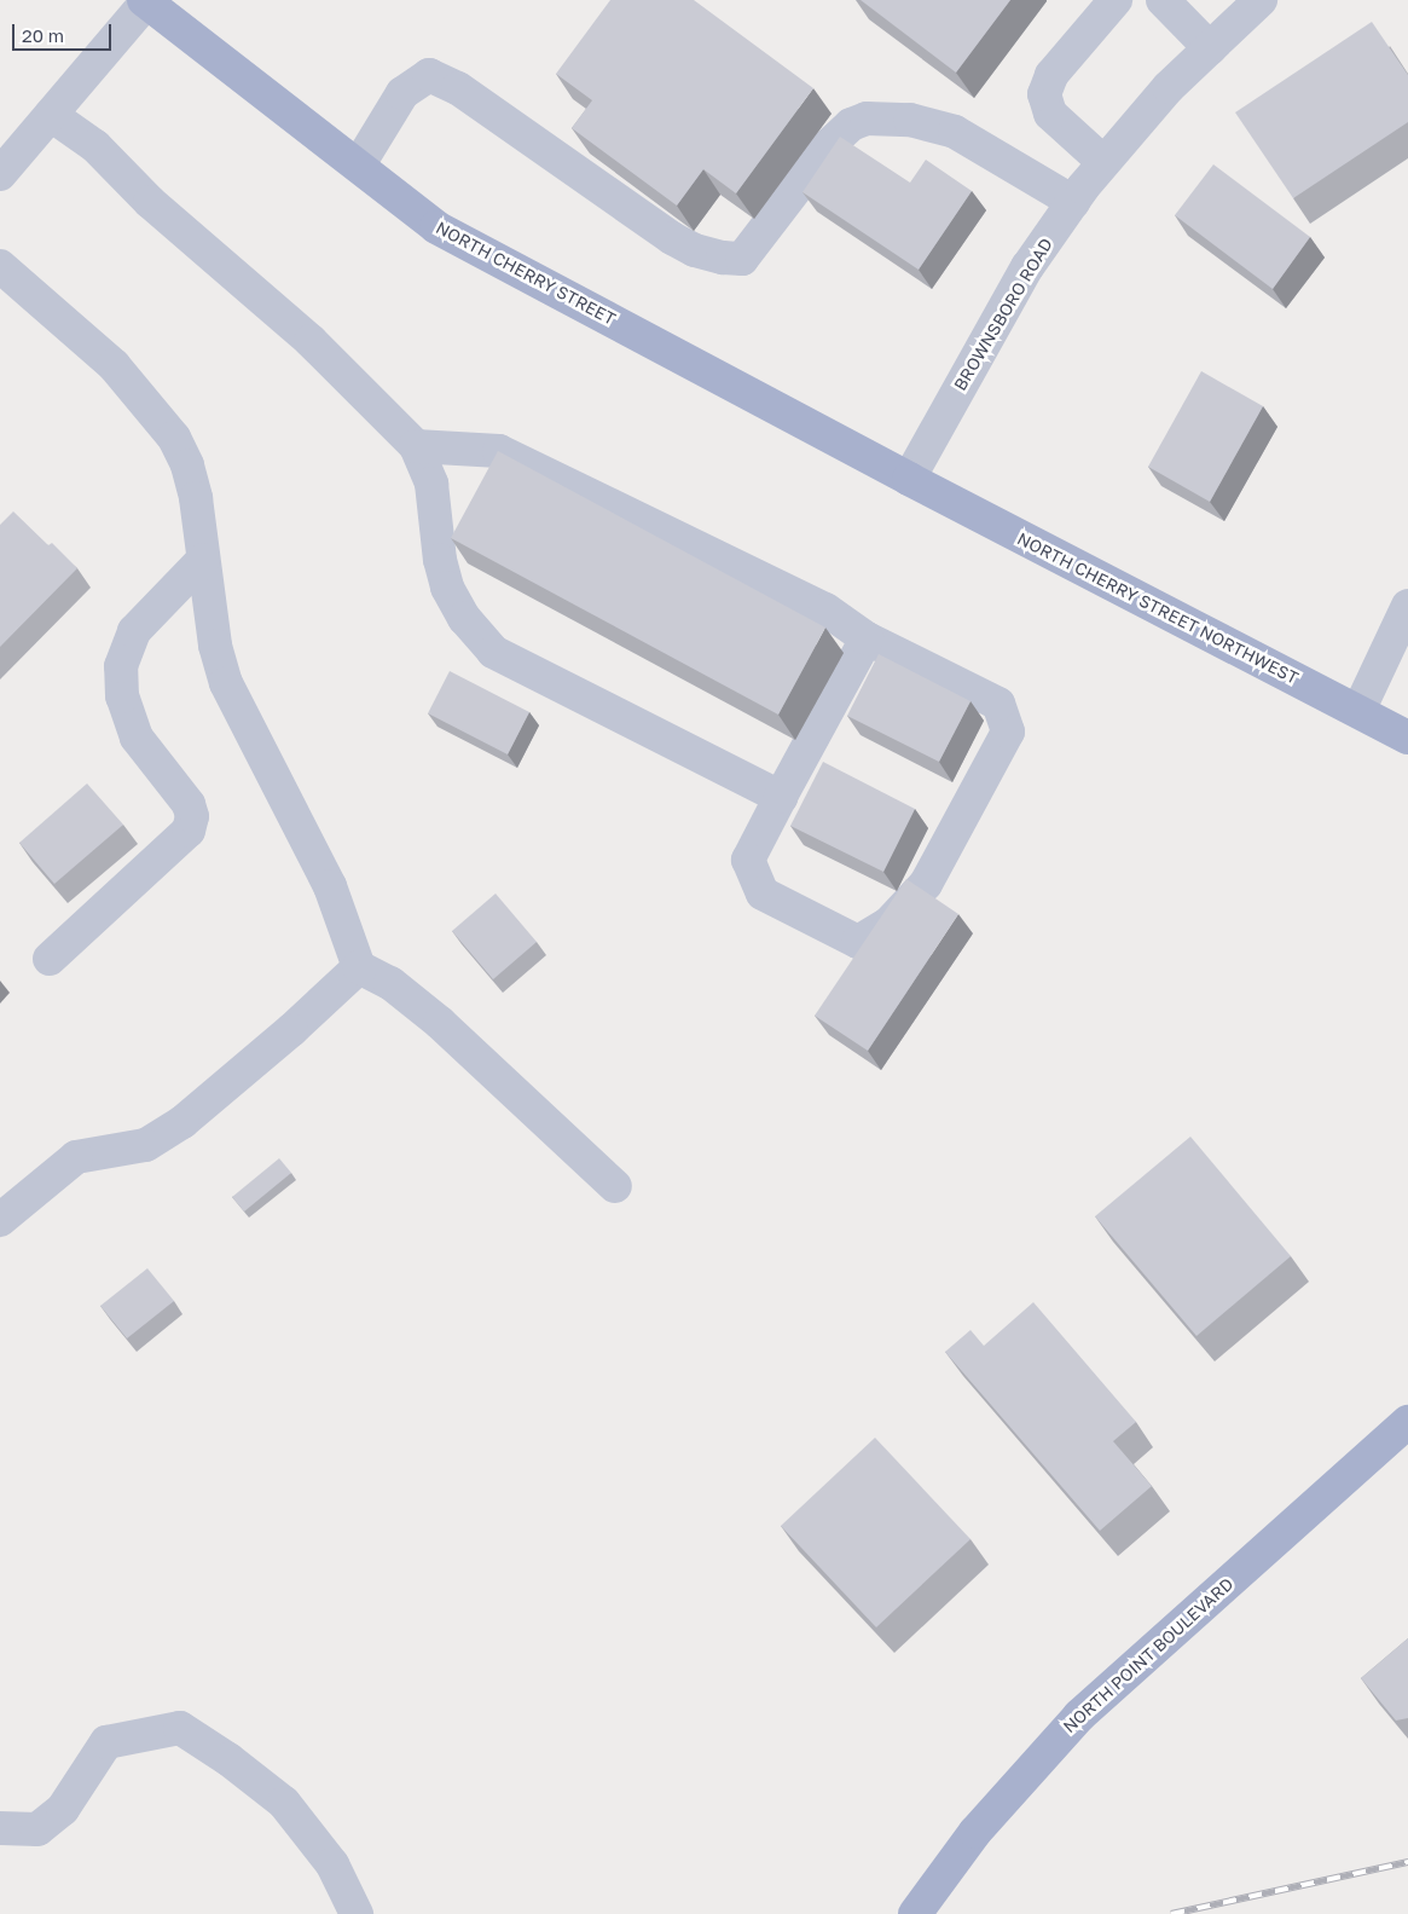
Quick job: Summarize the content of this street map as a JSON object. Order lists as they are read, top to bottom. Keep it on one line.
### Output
{"streets":{"main road":["NORTH CHERRY STREET","NORTH CHERRY STREET NORTHWEST","NORTH POINT BOULEVARD"],"street":["BROWNSBORO ROAD"]},"crossings":[["NORTH CHERRY STREET","BROWNSBORO ROAD"],["NORTH CHERRY STREET","NORTH CHERRY STREET NORTHWEST"],["BROWNSBORO ROAD","NORTH CHERRY STREET NORTHWEST"]],"scale_bar":"20 m"}
